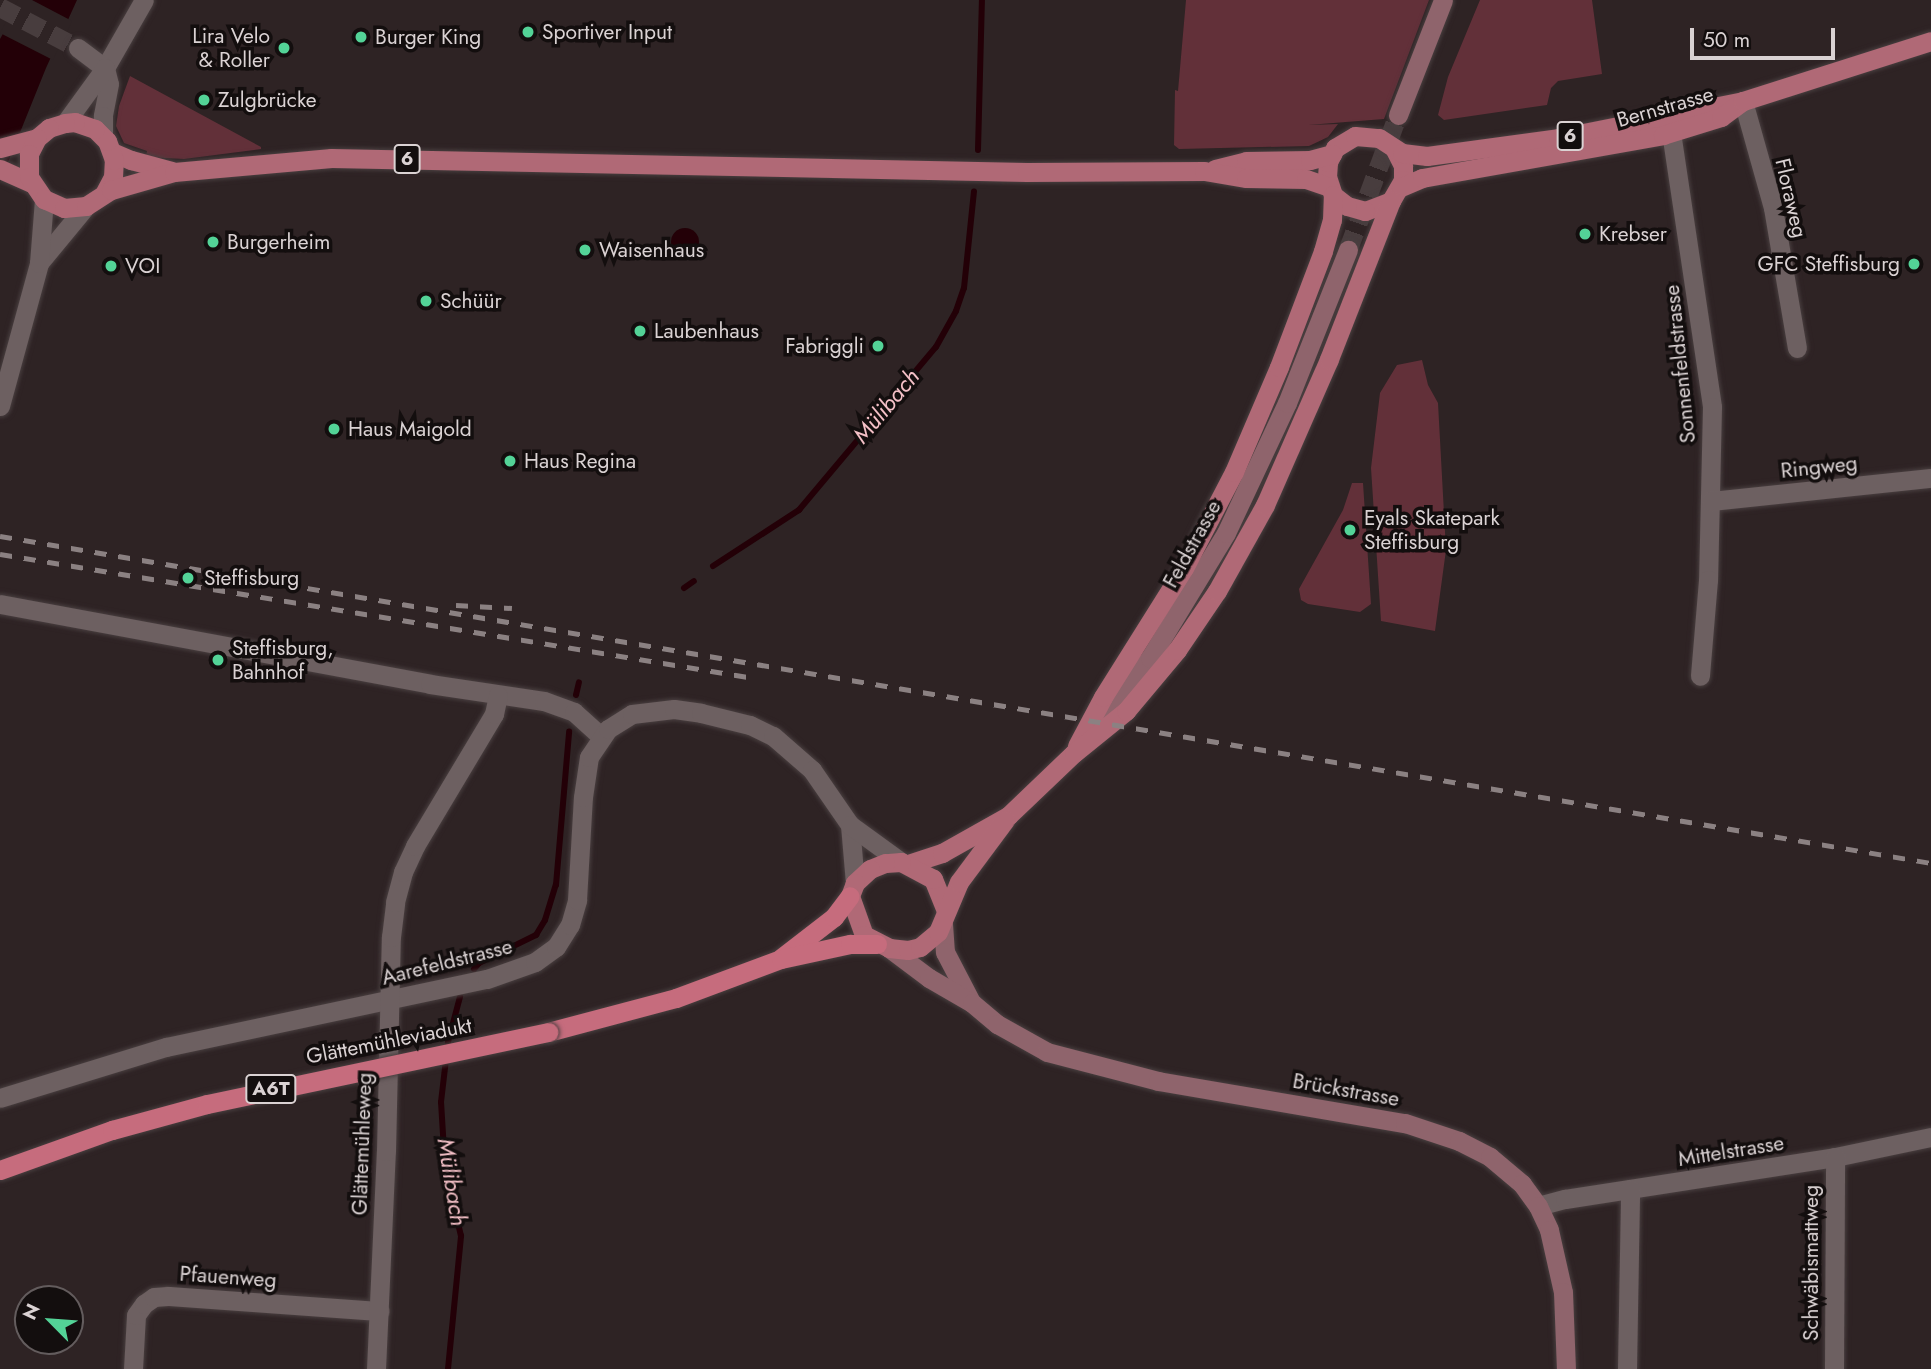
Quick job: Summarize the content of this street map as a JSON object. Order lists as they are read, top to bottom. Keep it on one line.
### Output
{"streets":{"highway":["Glättemühleviadukt","A6T"],"main road":["Bernstrasse","6","Feldstrasse","Brückstrasse"],"street":["Floraweg","Sonnenfeldstrasse","Ringweg","Aarefeldstrasse","Glättemühleweg","Mittelstrasse","Schwäbismattweg","Pfauenweg"]},"crossings":[["Bernstrasse","6"],["Bernstrasse","Floraweg"],["Bernstrasse","Sonnenfeldstrasse"],["6","Floraweg"],["Sonnenfeldstrasse","Ringweg"],["Feldstrasse","A6T"],["Feldstrasse","Brückstrasse"],["Aarefeldstrasse","Glättemühleweg"],["Glättemühleviadukt","A6T"],["A6T","Brückstrasse"],["Brückstrasse","Mittelstrasse"],["Glättemühleweg","Pfauenweg"],["Mittelstrasse","Schwäbismattweg"]],"water":["Mülibach"],"places":["Sportiver Input","Burger King","Lira Velo & Roller","Zulgbrücke","Krebser","Burgerheim","Waisenhaus","GFC Steffisburg","VOI","Schüür","Laubenhaus","Fabriggli","Haus Maigold","Haus Regina","Eyals Skatepark Steffisburg","Steffisburg","Steffisburg, Bahnhof"],"scale_bar":"50 m","north":"top left"}
